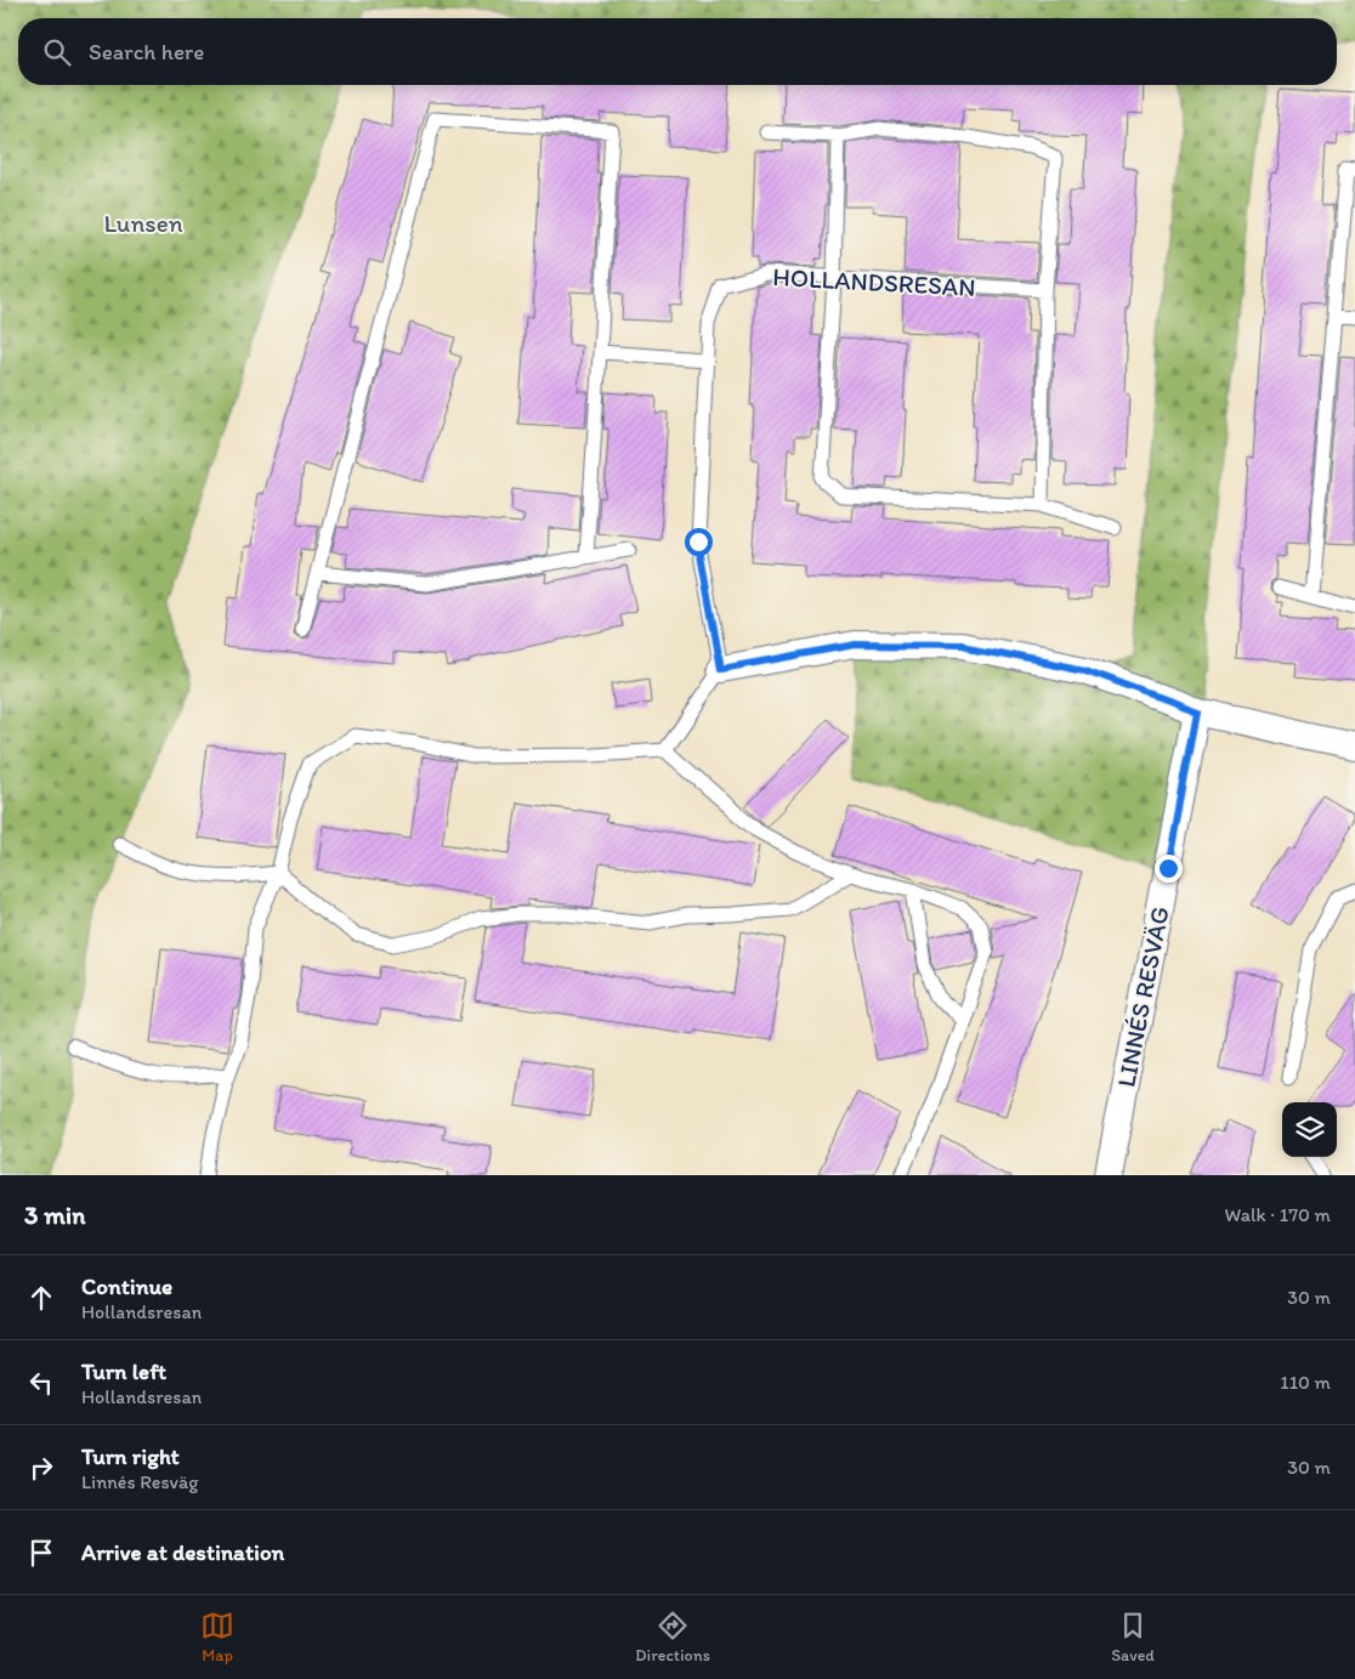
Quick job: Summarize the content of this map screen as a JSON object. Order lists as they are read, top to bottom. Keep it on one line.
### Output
{"streets":{"street":["LINNÉS RESVÄG"],"lane":["HOLLANDSRESAN"]},"parks":["Lunsen"],"page":{"search":"Search here","heading":["3 min","Walk · 170 m"],"list":[["Continue","Hollandsresan","30 m"],["Turn left","Hollandsresan","110 m"],["Turn right","Linnés Resväg","30 m"],"Arrive at destination"],"nav":["Map","Directions","Saved"]}}
